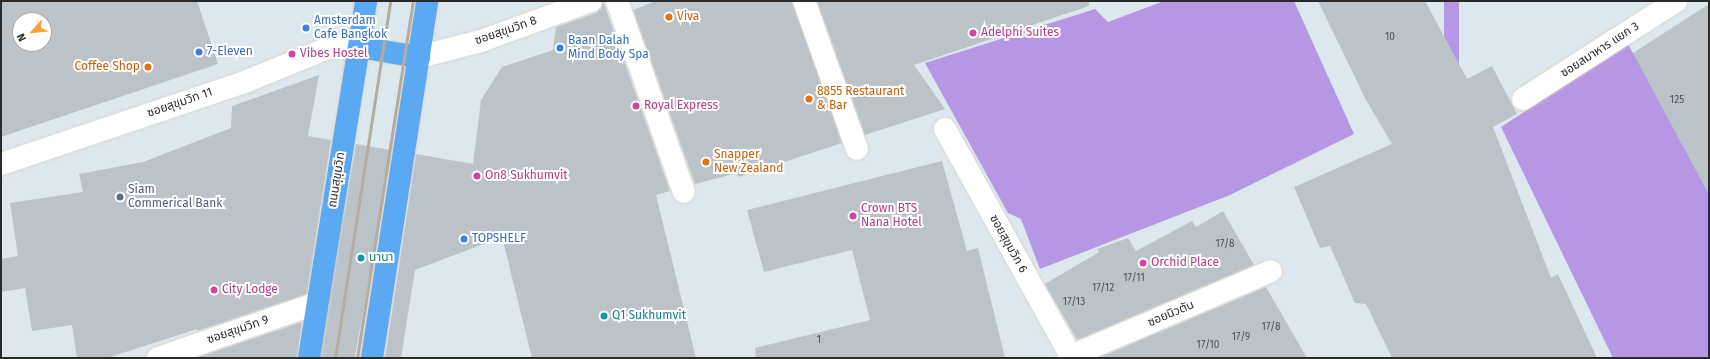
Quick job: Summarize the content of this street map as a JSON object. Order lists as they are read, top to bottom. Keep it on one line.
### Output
{"streets":{"main road":["ถนนสุขุมวิท"],"street":["ซอยสุขุมวิท 8","ซอยสมาหาร แยก 3","ซอยสุขุมวิท 11","ซอยสุขุมวิท 6","ซอยนิวตัน","ซอยสุขุมวิท 9"]},"crossings":[["ซอยสุขุมวิท 11","ถนนสุขุมวิท"],["ถนนสุขุมวิท","ซอยสุขุมวิท 9"],["ซอยสุขุมวิท 6","ซอยนิวตัน"]],"places":["Viva","Amsterdam Cafe Bangkok","Adelphi Suites","Baan Dalah Mind Body Spa","7-Eleven","Vibes Hostel","Coffee Shop","8855 Restaurant & Bar","Royal Express","Snapper New Zealand","On8 Sukhumvit","Siam Commerical Bank","Crown BTS Nana Hotel","TOPSHELF","นานา","Orchid Place","City Lodge","Q1 Sukhumvit"],"house_numbers":["10","125","17/8","17/11","17/12","17/13","17/8","17/9","1","17/10"],"north":"bottom left"}
